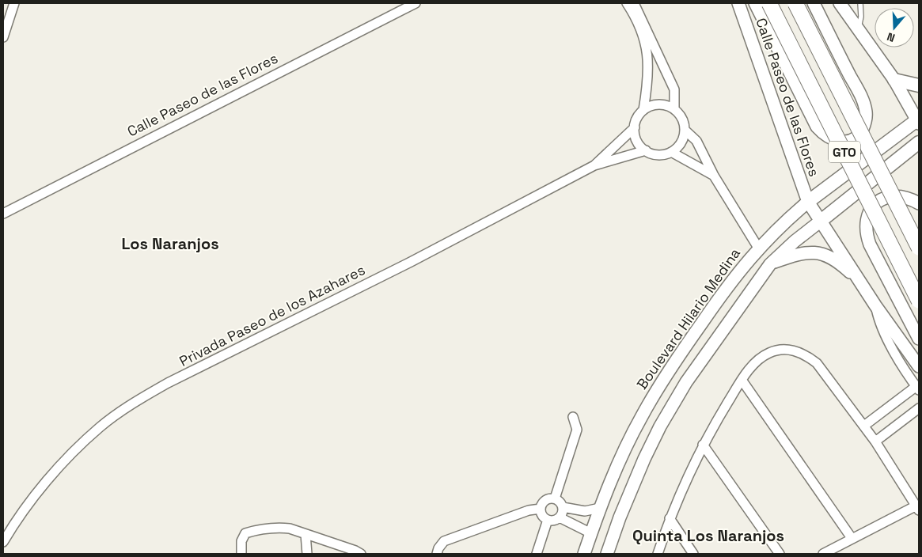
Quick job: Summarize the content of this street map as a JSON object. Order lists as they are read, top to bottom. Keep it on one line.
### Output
{"streets":{"main road":["GTO","Boulevard Hilario Medina"],"street":["Calle Paseo de las Flores","Privada Paseo de los Azahares"]},"crossings":[["Calle Paseo de las Flores","Boulevard Hilario Medina"]],"districts":["Los Naranjos","Quinta Los Naranjos"],"north":"bottom"}
